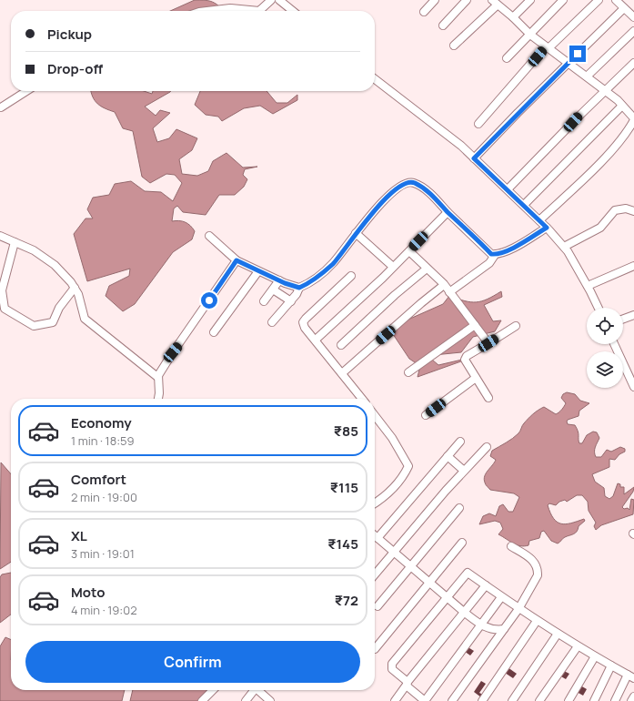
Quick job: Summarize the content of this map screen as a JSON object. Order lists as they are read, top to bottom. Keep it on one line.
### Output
{"page":{"banner":["Pickup","Drop-off"],"list":[{"name":"Economy","note":"1 min · 18:59","value":"₹85"},{"name":"Comfort","note":"2 min · 19:00","value":"₹115"},{"name":"XL","note":"3 min · 19:01","value":"₹145"},{"name":"Moto","note":"4 min · 19:02","value":"₹72"}],"buttons":"Confirm"}}
